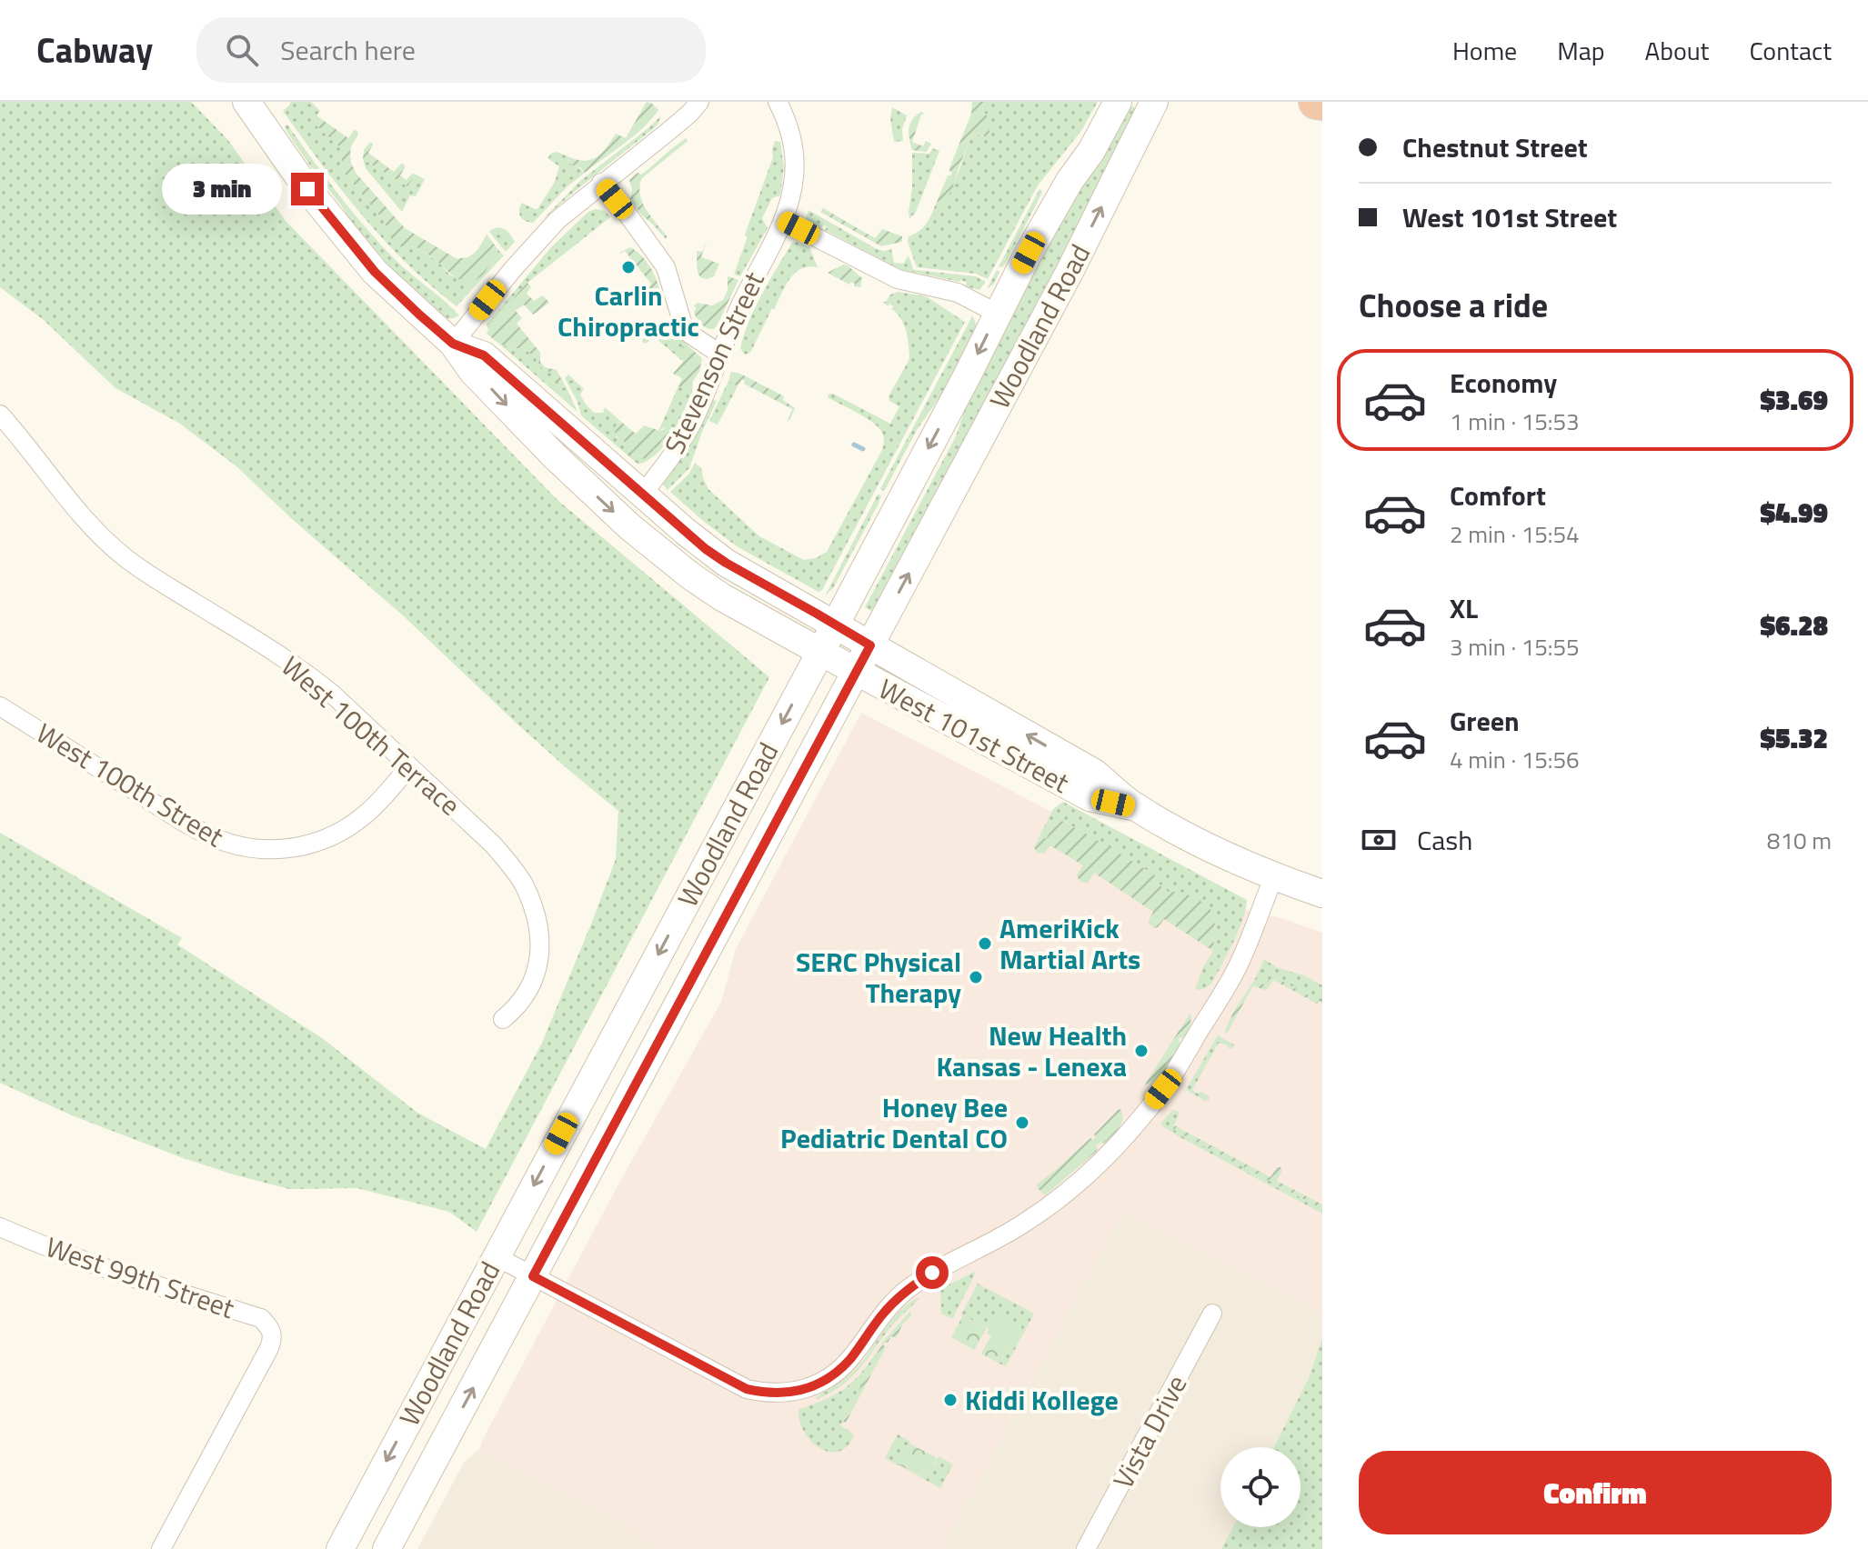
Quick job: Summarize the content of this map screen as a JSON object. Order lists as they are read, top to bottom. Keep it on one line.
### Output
{"streets":{"main road":["Woodland Road","West 101st Street"],"street":["Stevenson Street","West 100th Terrace","West 100th Street","West 99th Street","Vista Drive"]},"crossings":[["Woodland Road","West 101st Street"],["Stevenson Street","West 101st Street"],["West 100th Terrace","West 100th Street"]],"places":["Carlin Chiropractic","AmeriKick Martial Arts","SERC Physical Therapy","New Health Kansas - Lenexa","Honey Bee Pediatric Dental CO","Kiddi Kollege"],"page":{"header":"Cabway","search":"Search here","nav":["Home","Map","About","Contact"],"banner":["Chestnut Street","West 101st Street"],"bubble":"3 min","heading":"Choose a ride","list":[{"name":"Economy","note":"1 min · 15:53","value":"$3.69"},{"name":"Comfort","note":"2 min · 15:54","value":"$4.99"},{"name":"XL","note":"3 min · 15:55","value":"$6.28"},{"name":"Green","note":"4 min · 15:56","value":"$5.32"}],"pay":["Cash","810 m"],"buttons":"Confirm"}}
